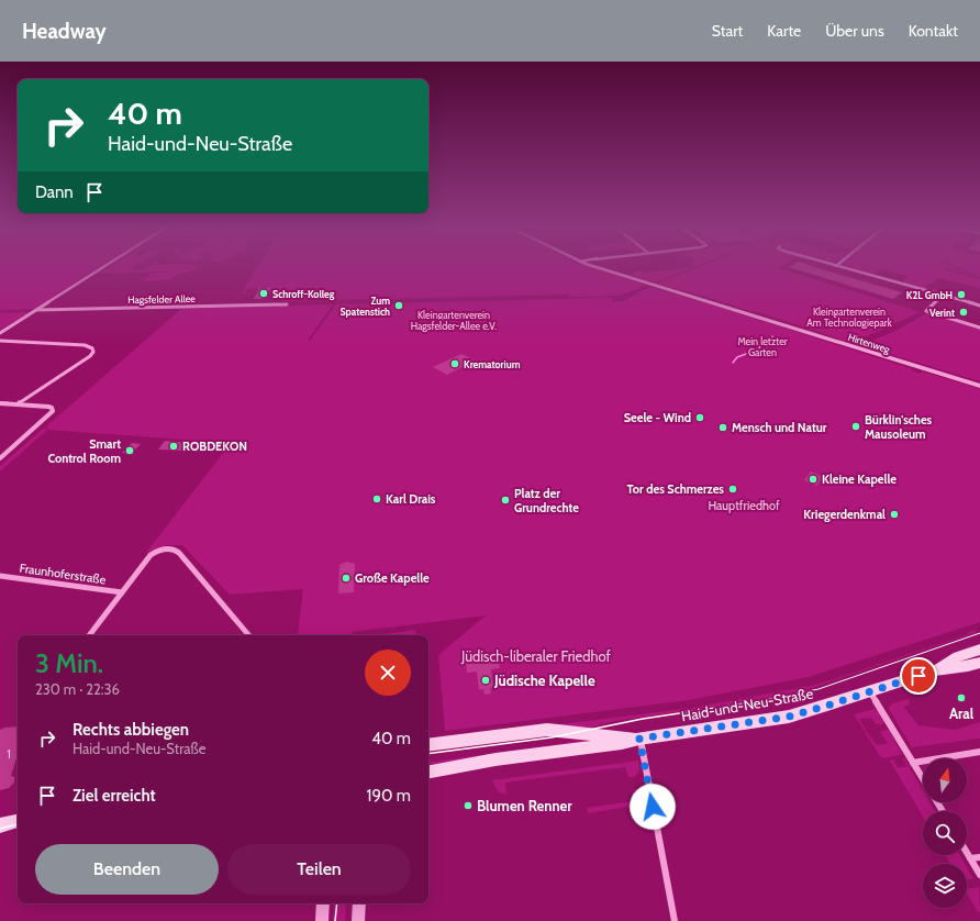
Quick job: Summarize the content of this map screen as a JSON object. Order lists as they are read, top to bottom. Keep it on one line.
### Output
{"streets":{"main road":["Haid-und-Neu-Straße"],"street":["Hagsfelder Allee","Hirtenweg","Fraunhoferstraße"]},"parks":["Kleingartenverein Am Technologiepark","Kleingartenverein Hagsfelder-Allee e.V.","Mein letzter Garten","Hauptfriedhof","Jüdisch-liberaler Friedhof"],"places":["Schroff-Kolleg","K2L GmbH","Zum Spatenstich","Verint","Krematorium","Seele - Wind","Bürklin'sches Mausoleum","Mensch und Natur","ROBDEKON","Smart Control Room","Kleine Kapelle","Tor des Schmerzes","Karl Drais","Platz der Grundrechte","Kriegerdenkmal","Große Kapelle","Jüdische Kapelle","Aral","Blumen Renner"],"house_numbers":["1"],"north":"top","page":{"header":"Headway","nav":["Start","Karte","Über uns","Kontakt"],"turn":["40 m","Haid-und-Neu-Straße"],"then":"Dann","heading":["3 Min.","230 m · 22:36"],"list":[{"name":"Rechts abbiegen","note":"Haid-und-Neu-Straße","value":"40 m"},{"name":"Ziel erreicht","value":"190 m"}],"buttons":["Beenden","Teilen"]}}
